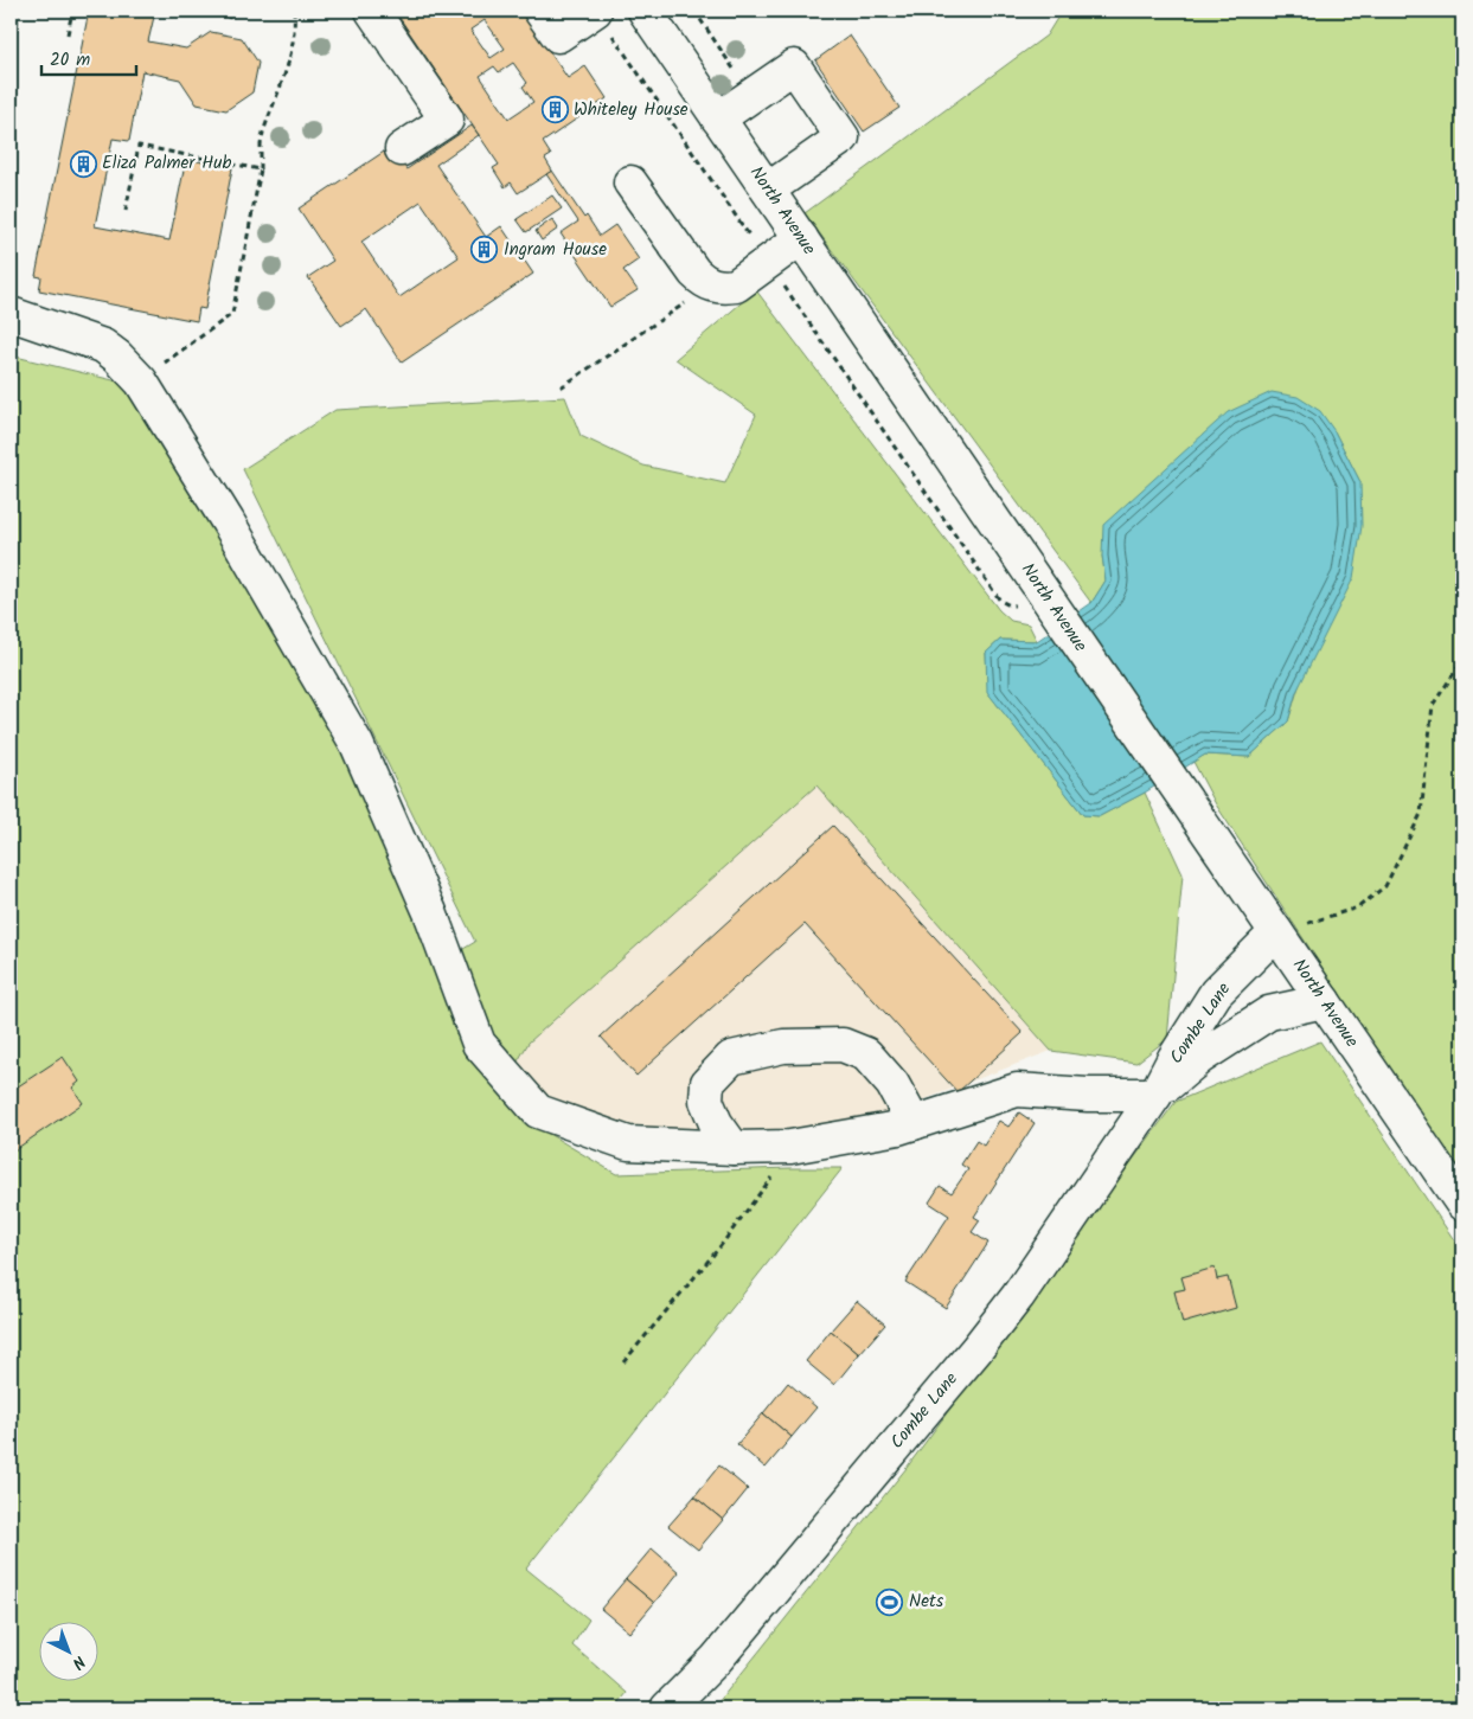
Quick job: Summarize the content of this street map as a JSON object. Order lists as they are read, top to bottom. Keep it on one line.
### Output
{"streets":{"street":["North Avenue","Combe Lane"]},"crossings":[["North Avenue","Combe Lane"]],"places":{"building":["Whiteley House","Eliza Palmer Hub","Ingram House"],"sports":["Nets"]},"scale_bar":"20 m","north":"bottom right"}
